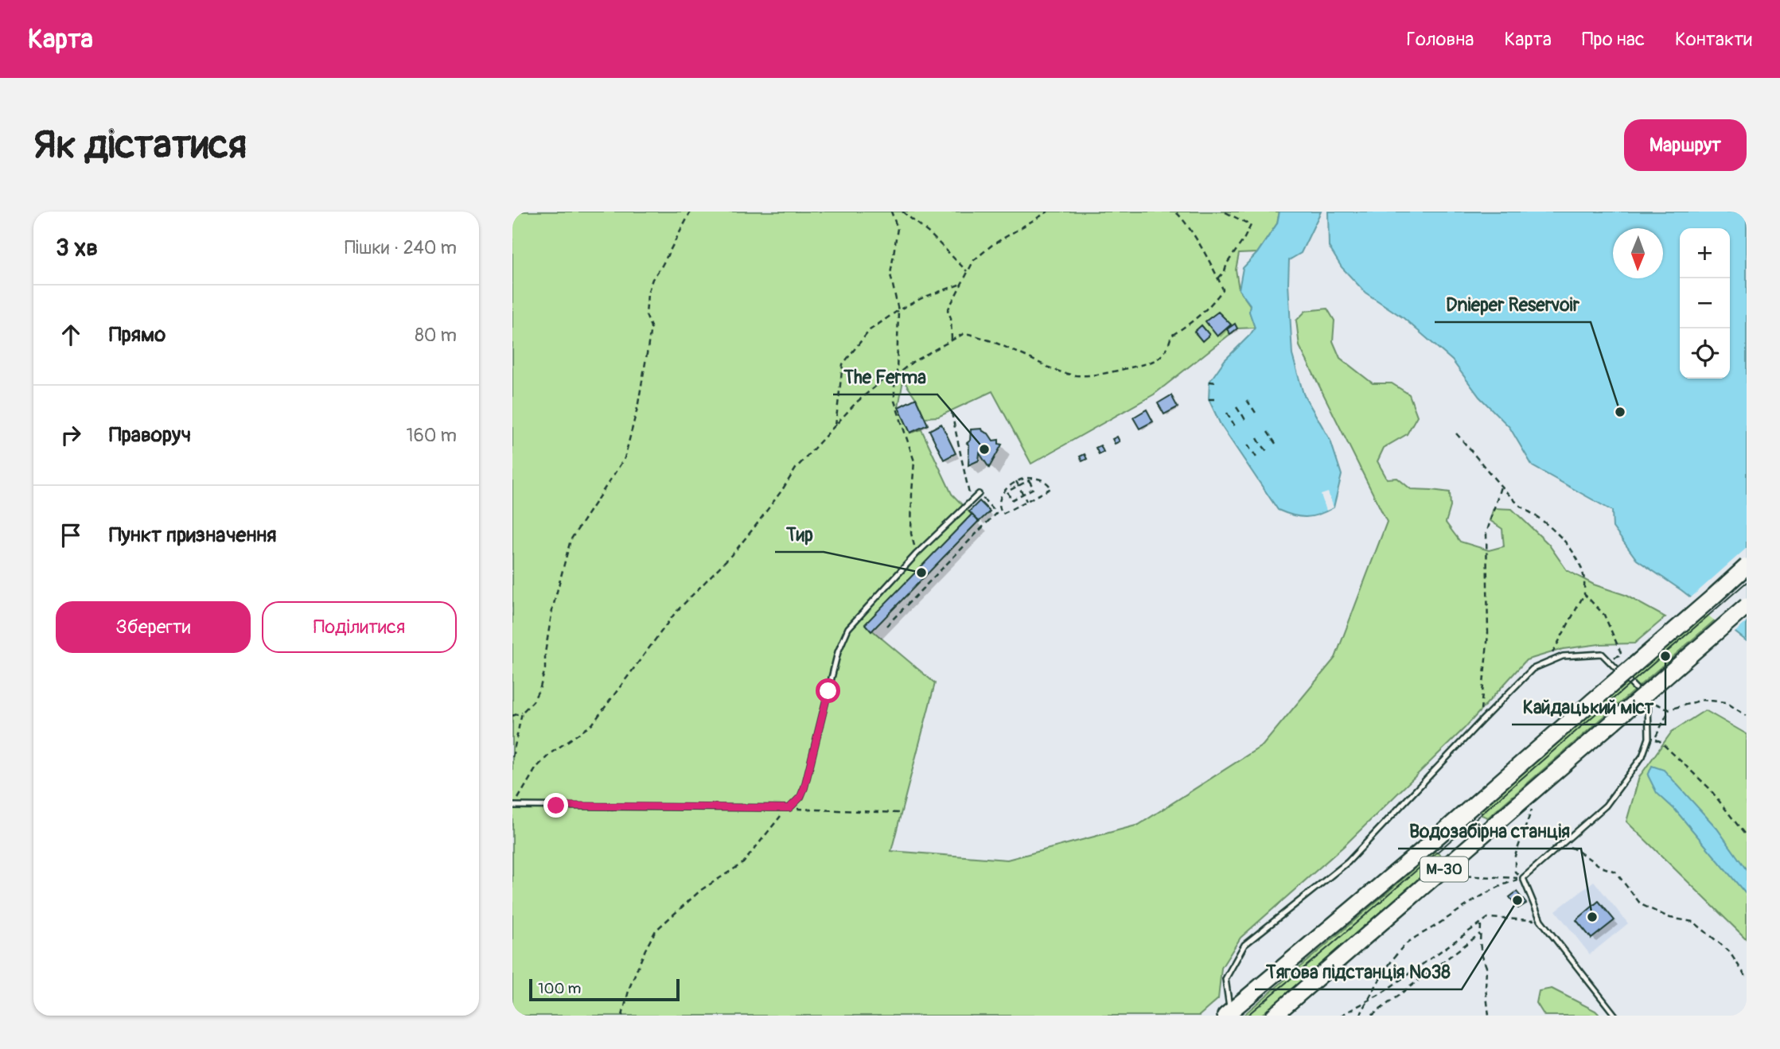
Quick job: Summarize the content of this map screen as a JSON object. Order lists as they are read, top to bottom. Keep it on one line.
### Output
{"streets":{"highway":["М-30"]},"places":["Dnieper Reservoir","The Ferma","Тир","Кайдацький міст","Тягова пiдстанцiя №38","Водозабірна станція"],"scale_bar":"100 m","north":"bottom","page":{"header":"Карта","nav":["Головна","Карта","Про нас","Контакти"],"buttons":["Маршрут",["Зберегти","Поділитися"]],"title":"Як дістатися","heading":["3 хв","Пішки · 240 m"],"map_buttons":["+","−"],"list":[["Прямо","80 m"],["Праворуч","160 m"],"Пункт призначення"],"scale":"100 m"}}
